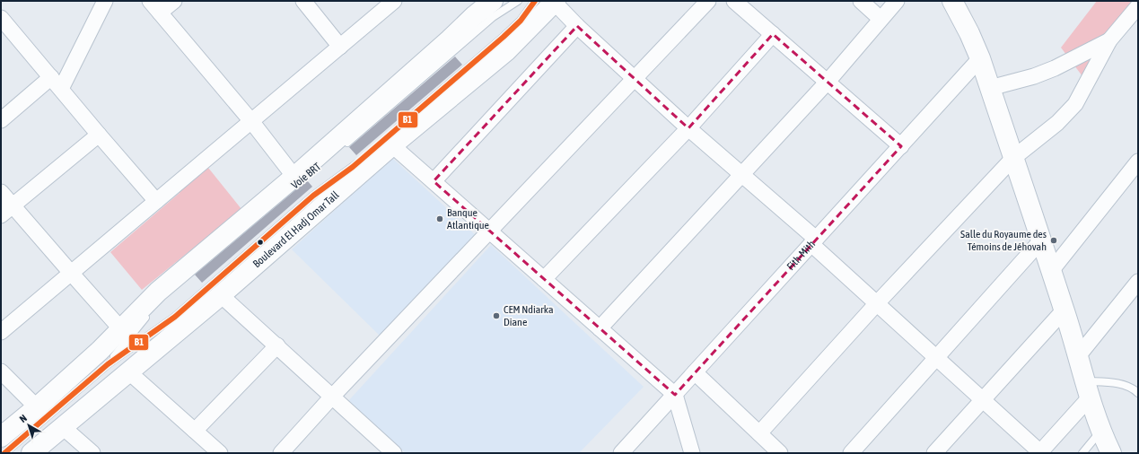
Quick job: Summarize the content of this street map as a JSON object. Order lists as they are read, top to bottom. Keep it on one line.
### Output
{"streets":{"main road":["Boulevard El Hadj Omar Tall"],"street":["Fith-Mith"],"lane":["Voie BRT"]},"places":["Banque Atlantique","Salle du Royaume des Témoins de Jéhovah","CEM Ndiarka Diane"],"lines":["transit line B1"],"north":"top left"}
